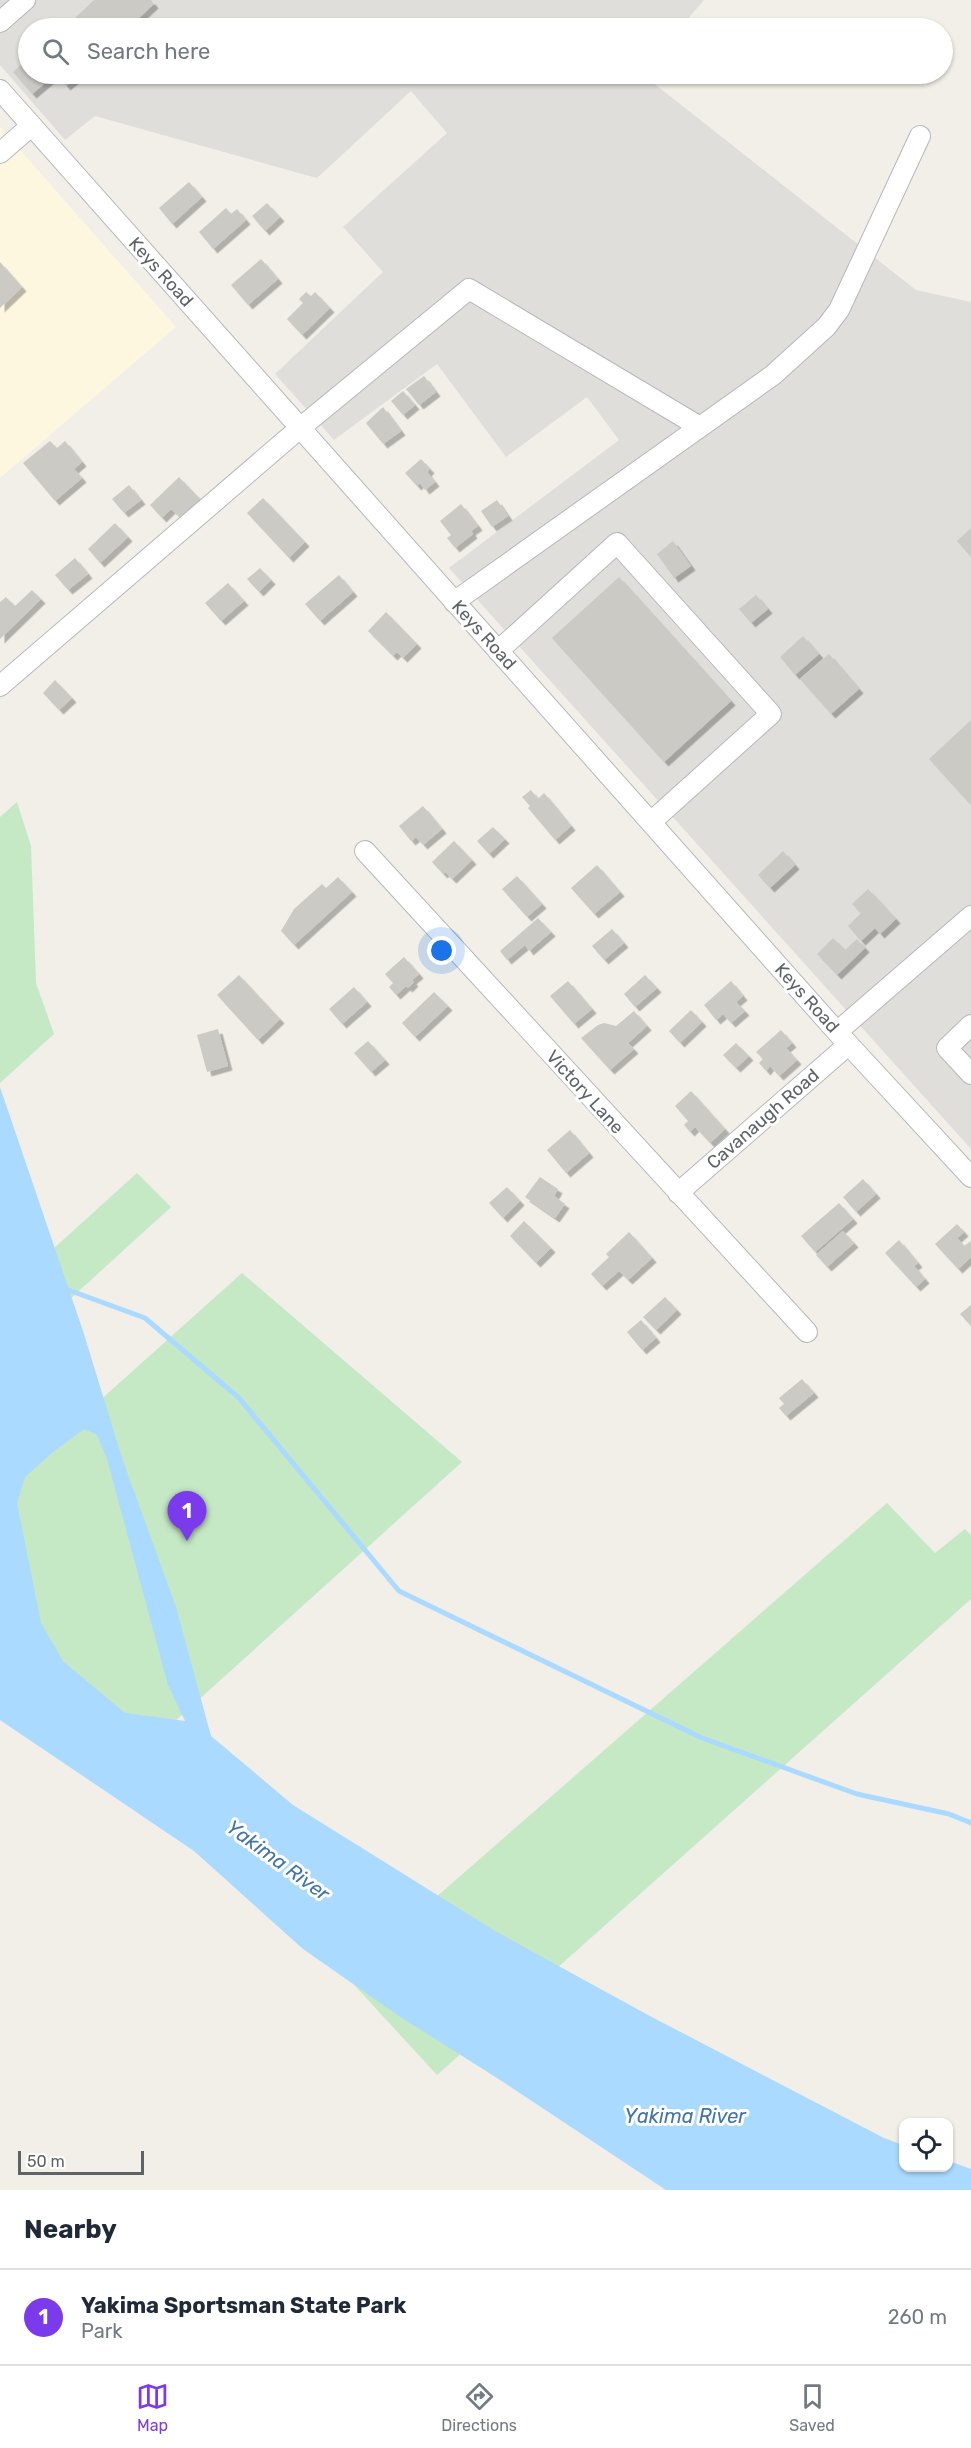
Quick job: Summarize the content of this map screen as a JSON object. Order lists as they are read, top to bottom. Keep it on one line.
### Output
{"streets":{"street":["Keys Road","Victory Lane","Cavanaugh Road"]},"crossings":[["Keys Road","Cavanaugh Road"],["Victory Lane","Cavanaugh Road"]],"water":["Yakima River"],"scale_bar":"50 m","page":{"search":"Search here","pins":"1","scale":"50 m","heading":"Nearby","list":[{"mark":"1","name":"Yakima Sportsman State Park","note":"Park","value":"260 m"}],"nav":["Map","Directions","Saved"]}}
